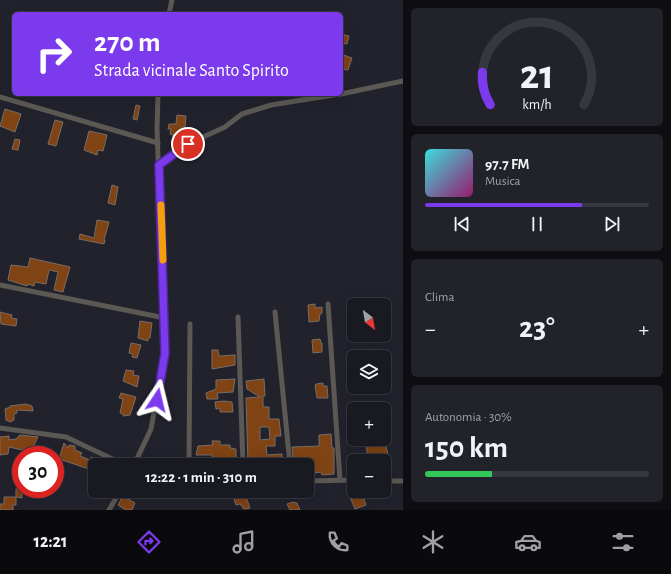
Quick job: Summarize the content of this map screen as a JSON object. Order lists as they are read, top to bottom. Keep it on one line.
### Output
{"north":"bottom right","page":{"turn":["270 m","Strada vicinale Santo Spirito"],"song":["97.7 FM","Musica"],"tile":["Clima",["Autonomia · 30%","150 km"]],"map_buttons":["+","−"],"heat":["−","23°","+"],"limit":"30","trip":"12:22 · 1 min · 310 m","tabs":"12:21","gauge":["21","km/h"]}}
